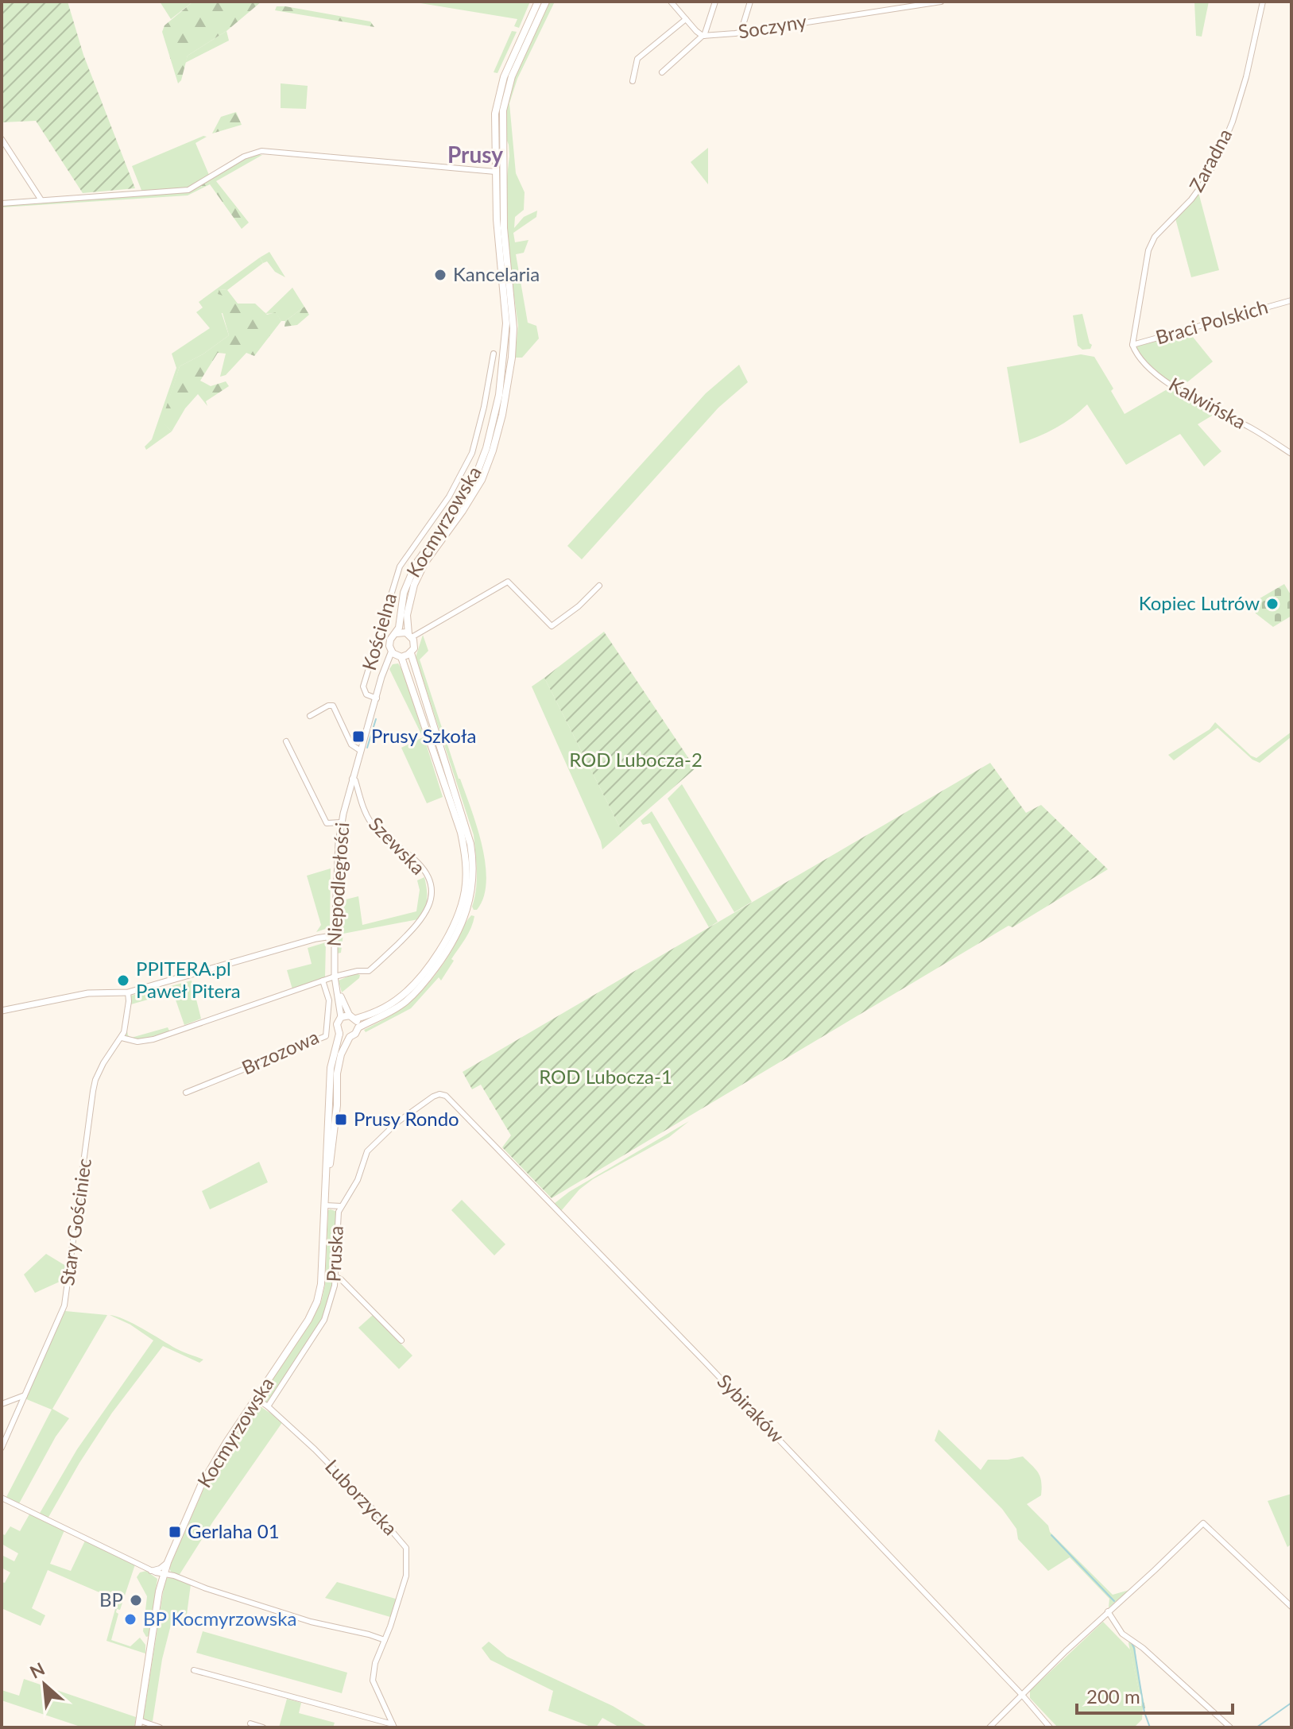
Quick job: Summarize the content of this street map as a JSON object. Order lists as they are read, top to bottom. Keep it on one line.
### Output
{"streets":{"main road":["Kocmyrzowska"],"street":["Soczyny","Zaradna","Braci Polskich","Kalwińska","Kościelna","Szewska","Niepodległości","Brzozowa","Stary Gościniec","Pruska","Sybiraków","Luborzycka"]},"crossings":[["Zaradna","Braci Polskich"],["Zaradna","Kalwińska"],["Braci Polskich","Kalwińska"],["Kocmyrzowska","Niepodległości"],["Kocmyrzowska","Luborzycka"],["Kościelna","Niepodległości"],["Szewska","Niepodległości"],["Szewska","Brzozowa"],["Szewska","Stary Gościniec"],["Pruska","Sybiraków"],["Pruska","Luborzycka"]],"districts":["Prusy"],"parks":["ROD Lubocza-2","ROD Lubocza-1"],"places":{"other":["Kancelaria","Kopiec Lutrów","PPITERA.pl Paweł Pitera","BP","BP Kocmyrzowska"],"transit":["Prusy Szkoła","Prusy Rondo","Gerlaha 01"]},"scale_bar":"200 m","north":"top left"}
